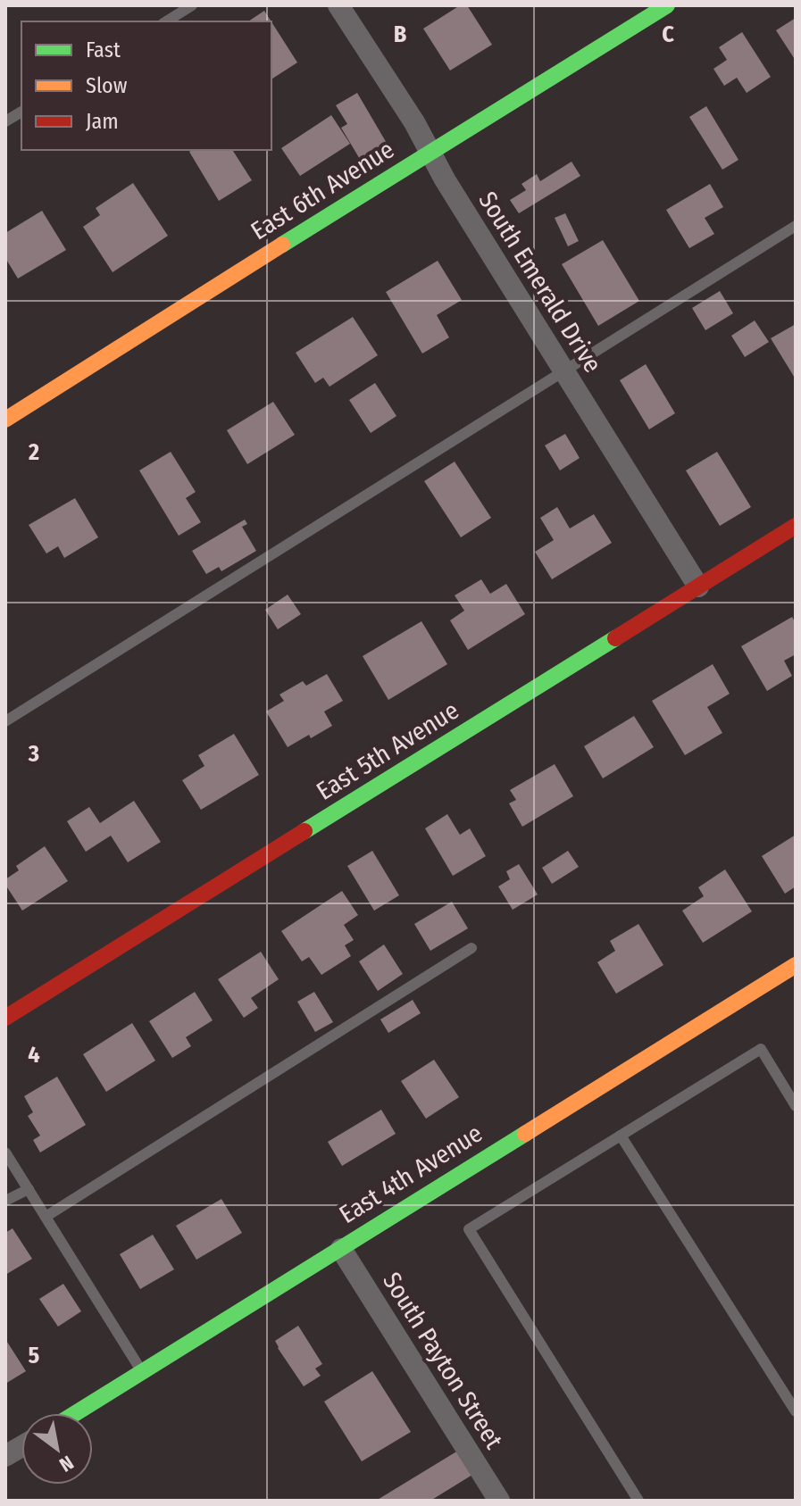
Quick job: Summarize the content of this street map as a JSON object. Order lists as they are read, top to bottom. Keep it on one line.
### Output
{"streets":{"street":["East 6th Avenue","South Emerald Drive","East 5th Avenue","East 4th Avenue","South Payton Street"]},"crossings":[["East 6th Avenue","South Emerald Drive"],["South Emerald Drive","East 5th Avenue"],["East 4th Avenue","South Payton Street"]],"legend":["Fast","Slow","Jam"],"north":"bottom right","grid":{"columns":["B","C"],"rows":["2","3","4","5"]}}
